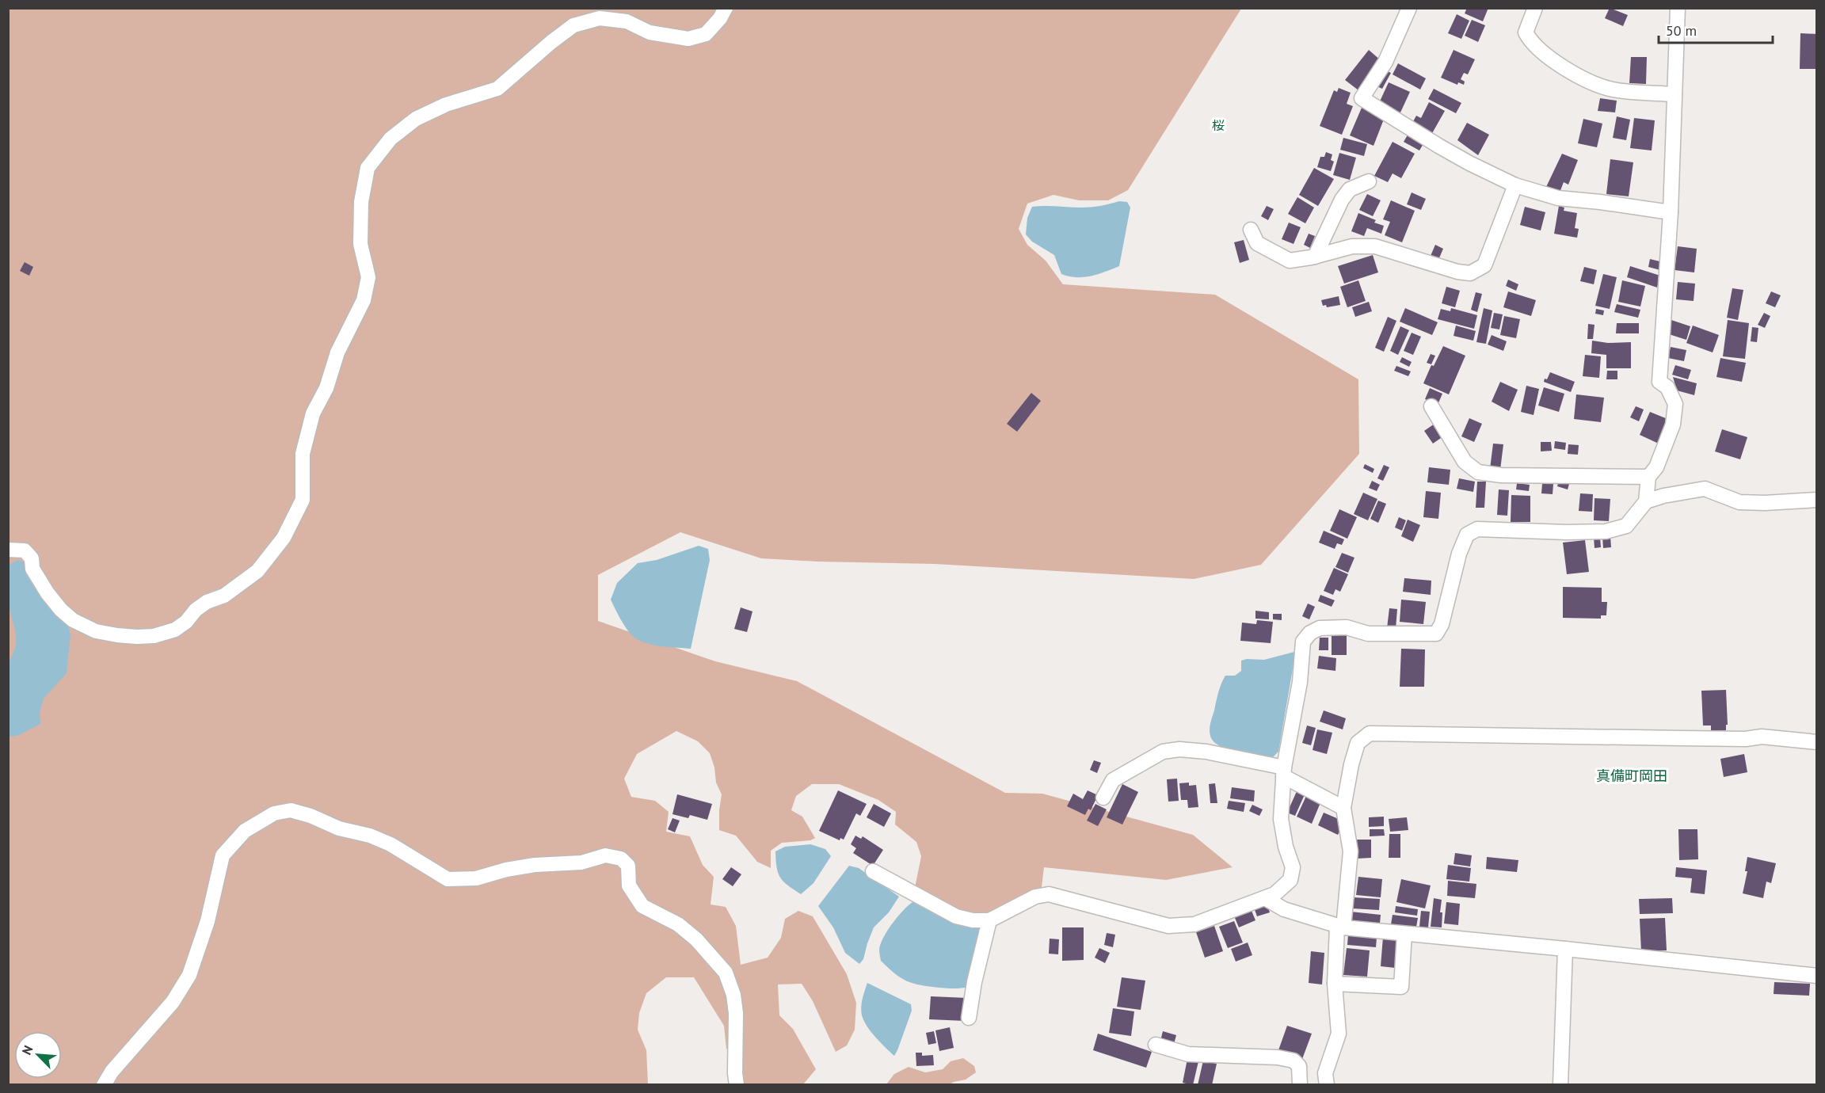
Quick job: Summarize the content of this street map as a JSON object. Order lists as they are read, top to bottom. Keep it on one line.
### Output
{"districts":["桜","真備町岡田"],"scale_bar":"50 m","north":"top left"}
